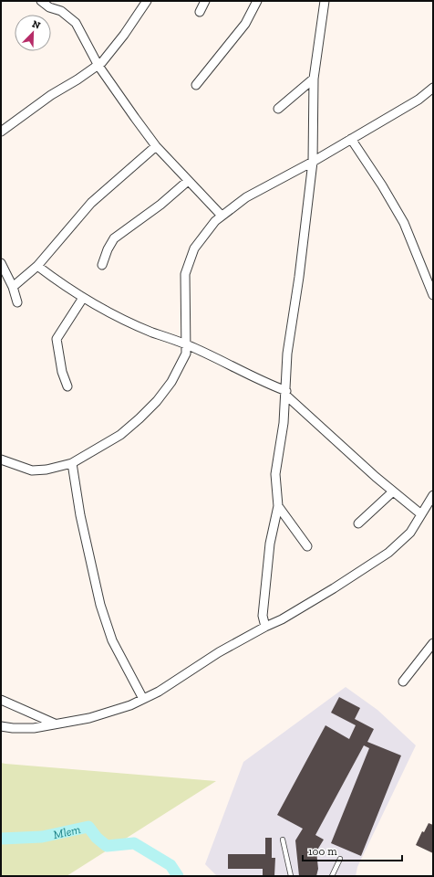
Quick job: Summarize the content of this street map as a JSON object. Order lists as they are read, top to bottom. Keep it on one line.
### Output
{"water":["Mlem"],"scale_bar":"100 m","north":"top right"}
